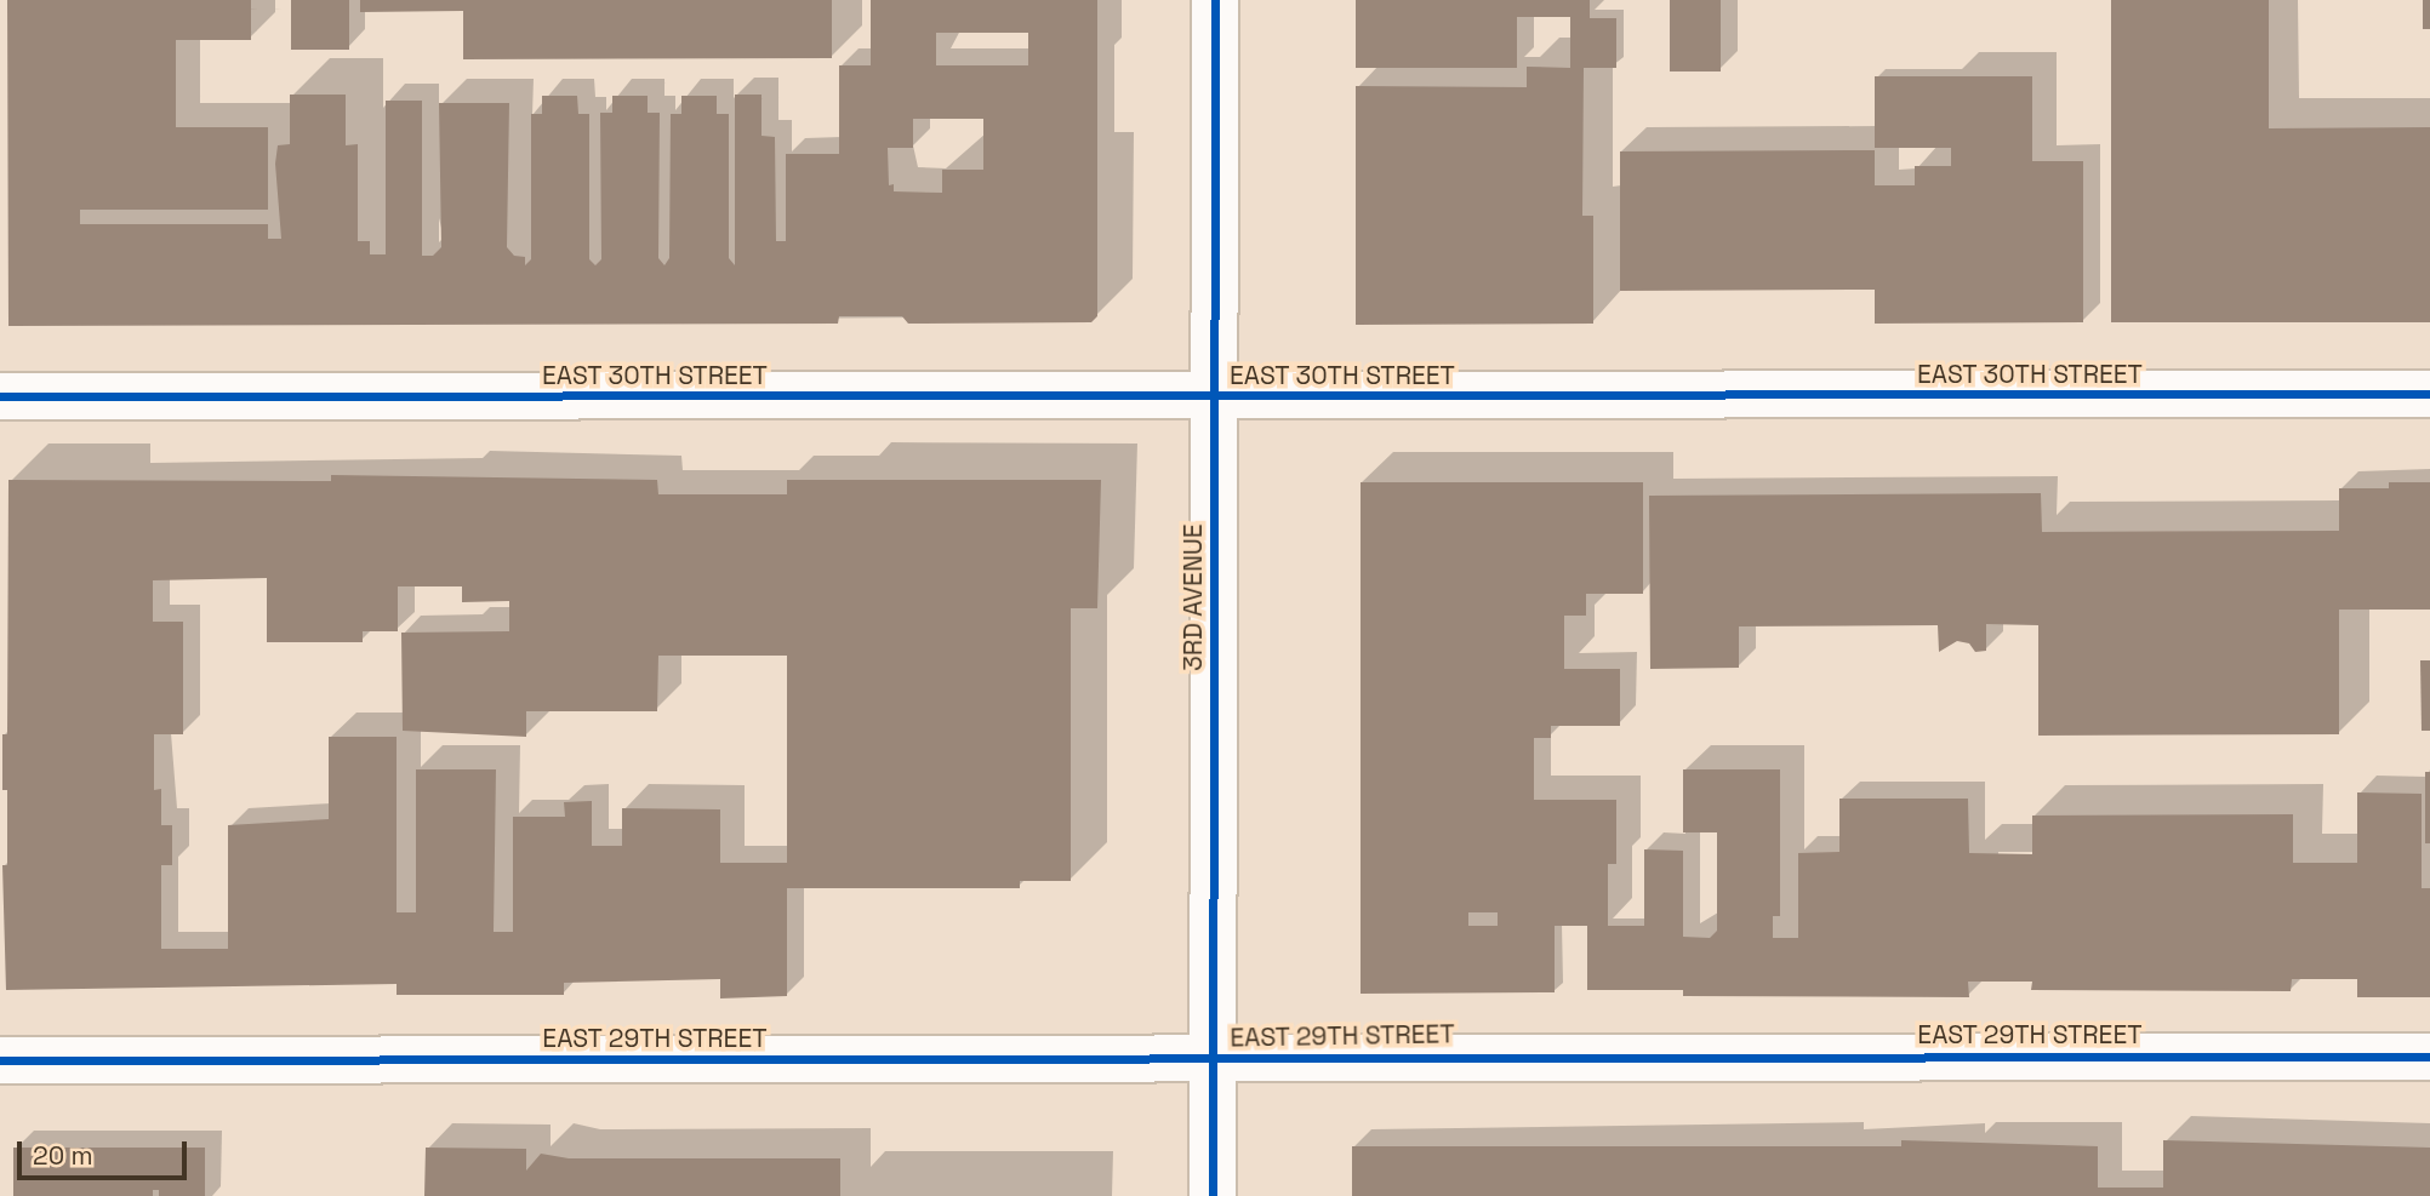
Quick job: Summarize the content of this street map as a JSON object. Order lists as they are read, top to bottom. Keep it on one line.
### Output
{"streets":{"street":["EAST 30TH STREET","3RD AVENUE","EAST 29TH STREET"]},"crossings":[["EAST 30TH STREET","3RD AVENUE"],["3RD AVENUE","EAST 29TH STREET"]],"scale_bar":"20 m"}
